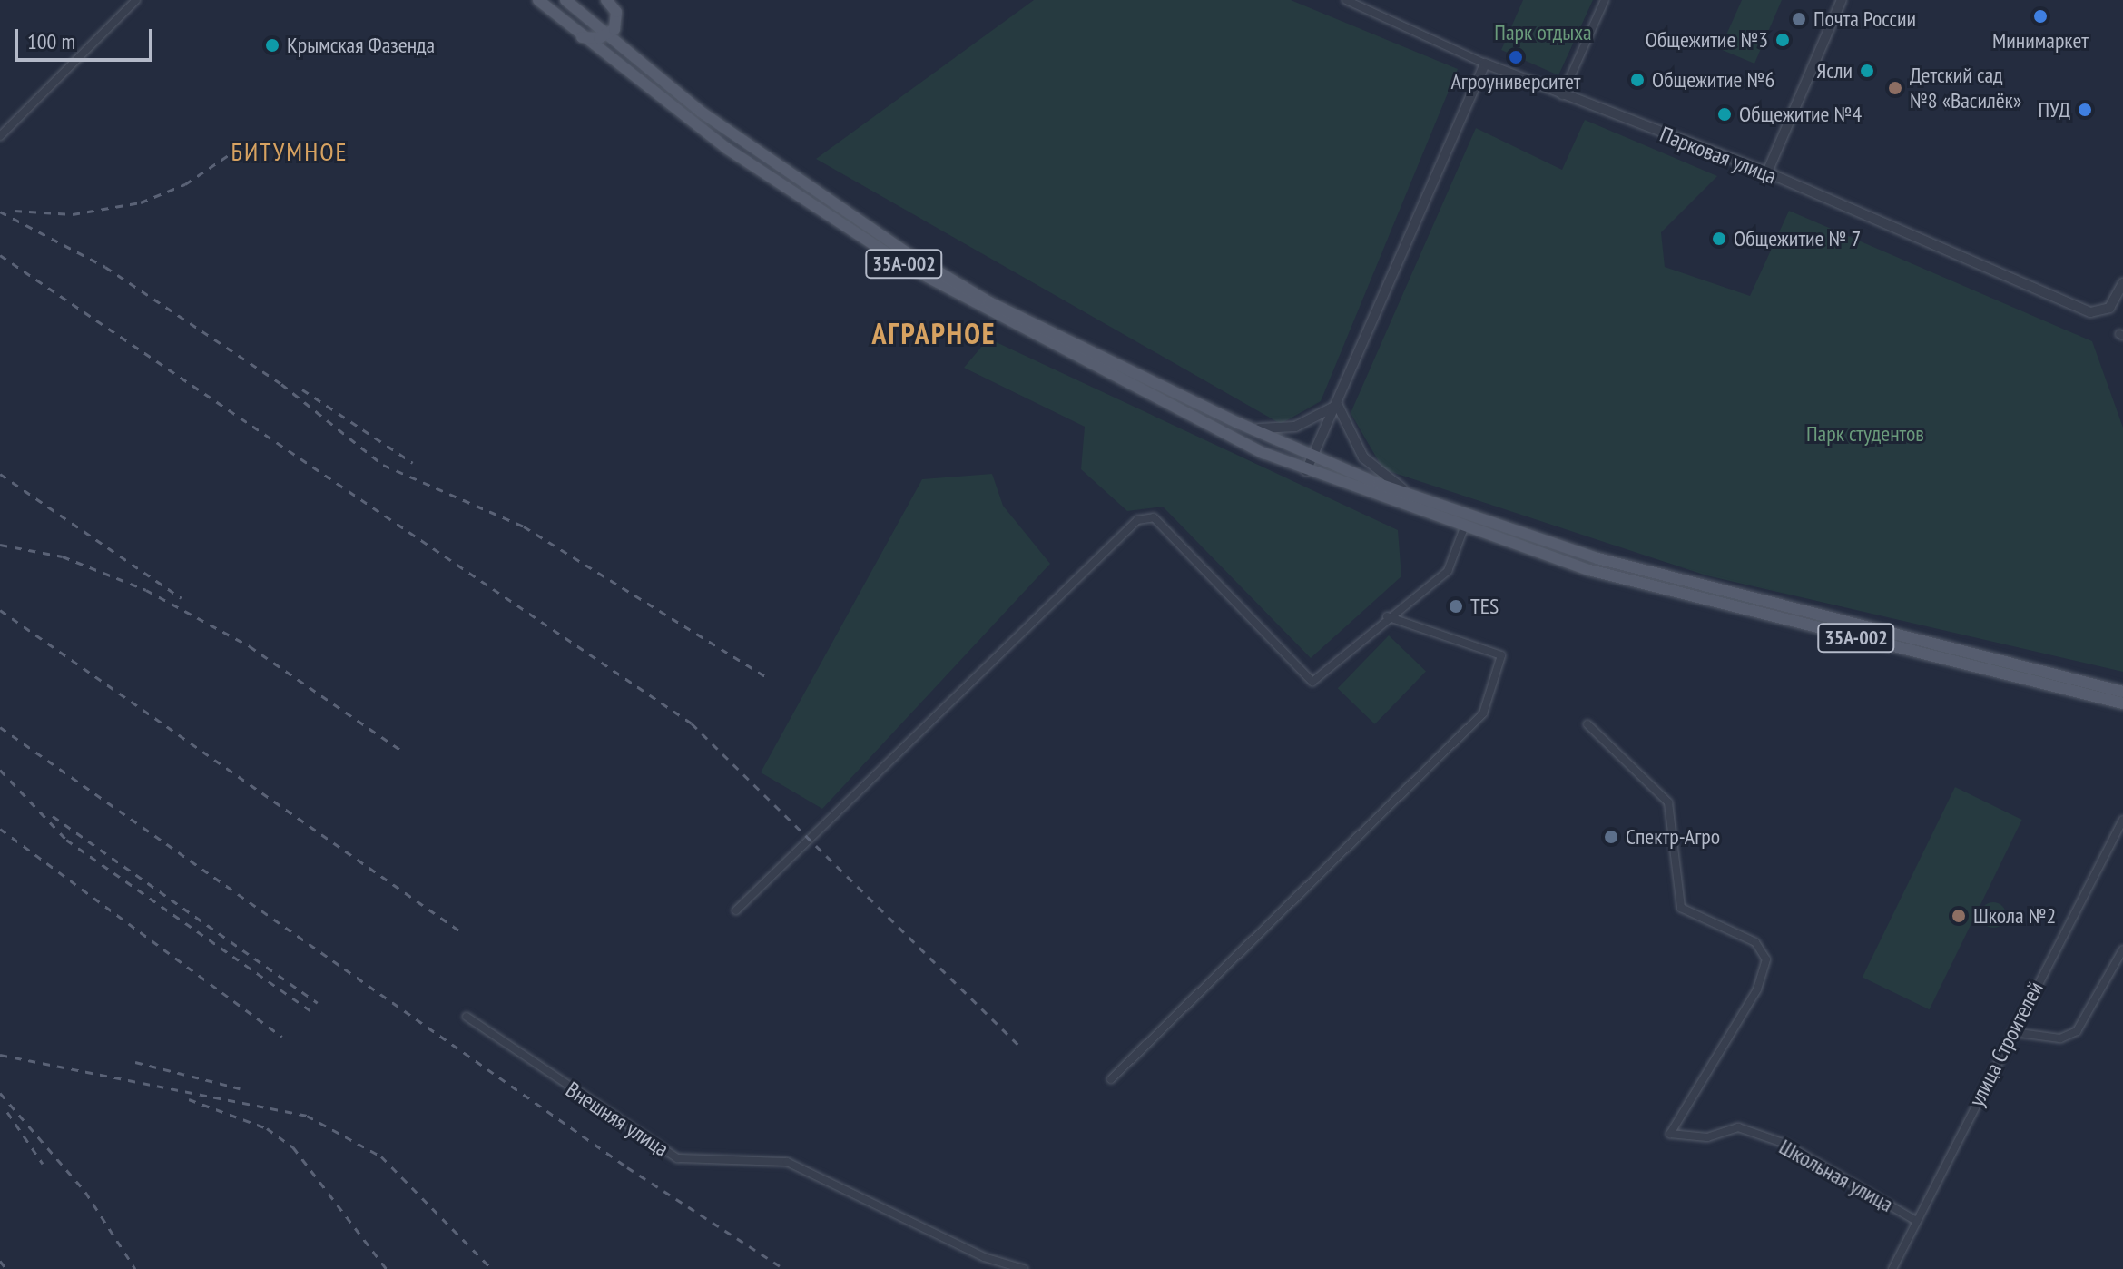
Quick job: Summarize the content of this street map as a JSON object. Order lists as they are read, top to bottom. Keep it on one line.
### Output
{"streets":{"main road":["35А-002"],"street":["Парковая улица","улица Строителей","Внешняя улица","Школьная улица"]},"crossings":[["улица Строителей","Школьная улица"]],"districts":["БИТУМНОЕ","АГРАРНОЕ"],"parks":["Парк отдыха","Парк студентов"],"places":["Минимаркет","Почта России","Общежитие №3","Крымская Фазенда","Агроуниверситет","Ясли","Общежитие №6","Детский сад №8 «Василёк»","ПУД","Общежитие №4","Общежитие № 7","TES","Спектр-Агро","Школа №2"],"scale_bar":"100 m"}
